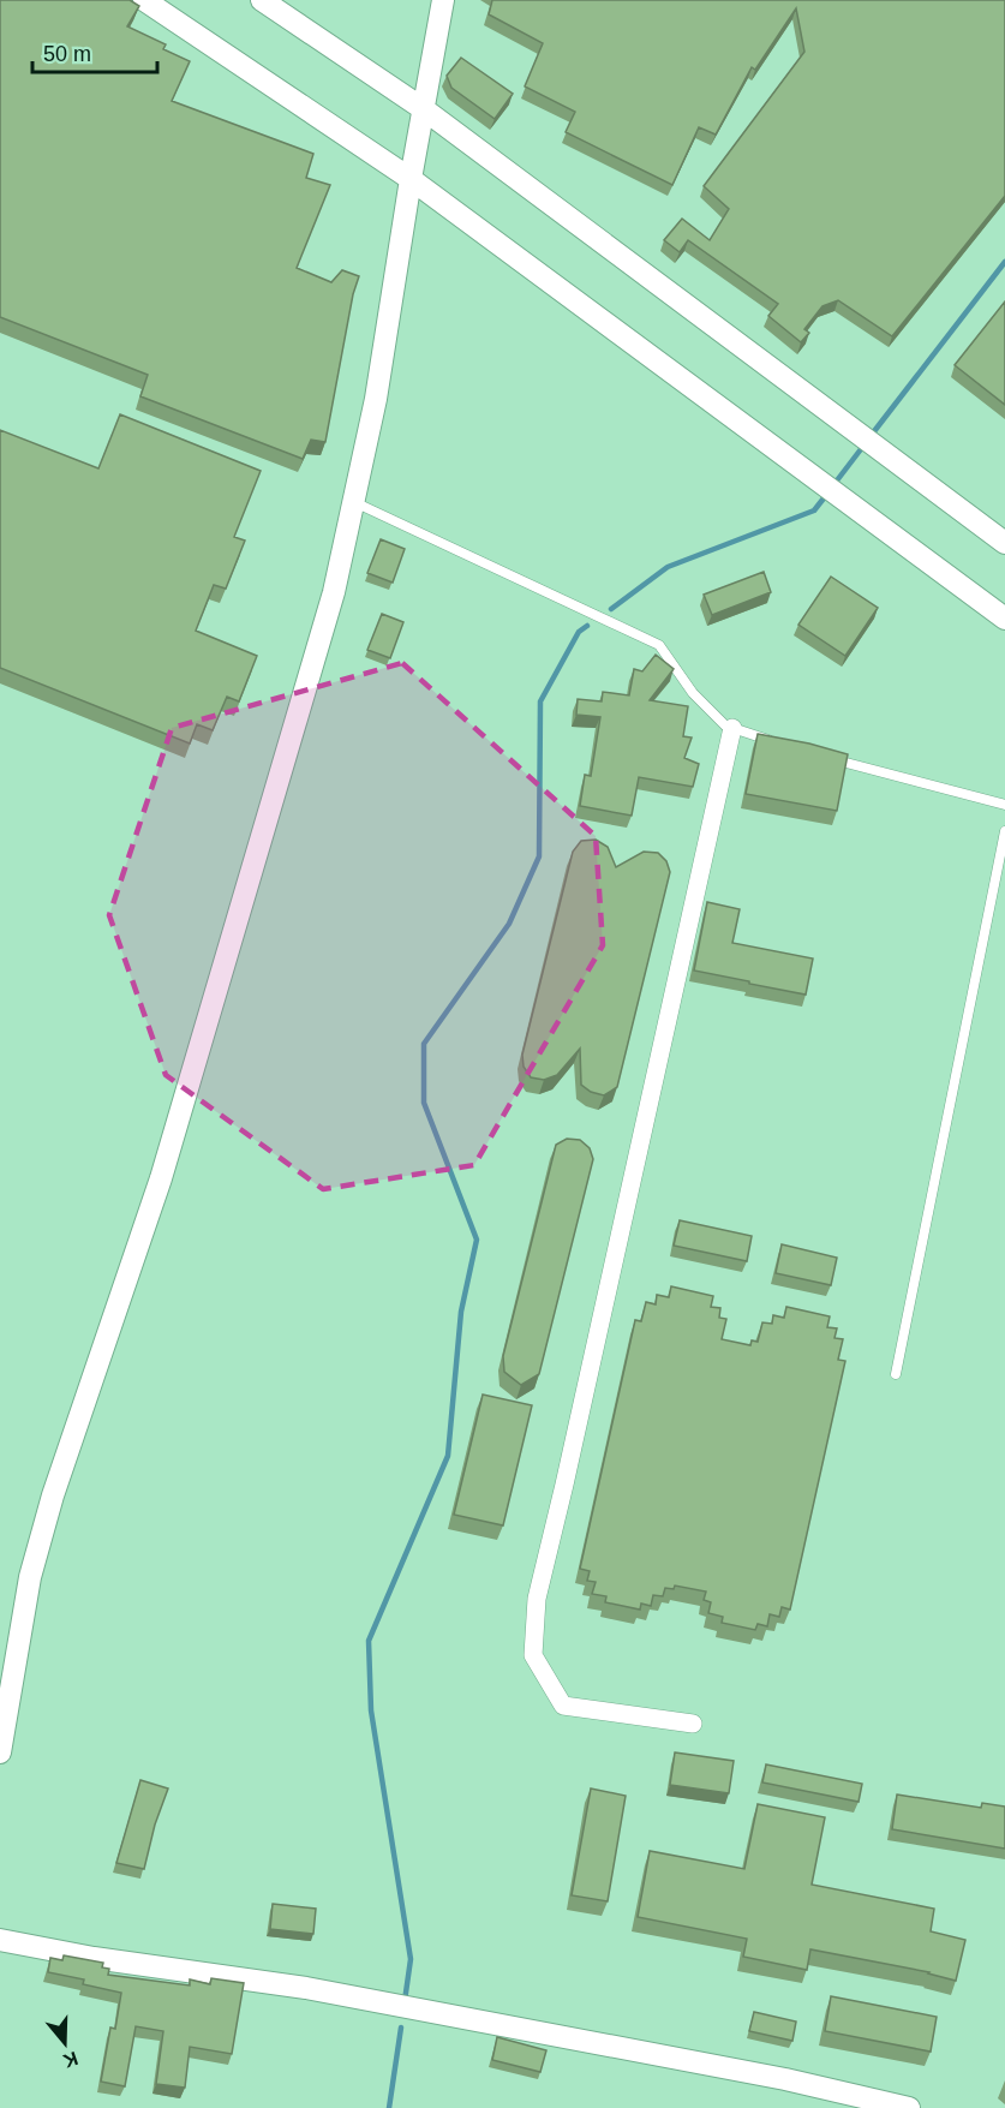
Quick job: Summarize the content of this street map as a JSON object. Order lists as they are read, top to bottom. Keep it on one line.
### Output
{"scale_bar":"50 m","north":"bottom"}
